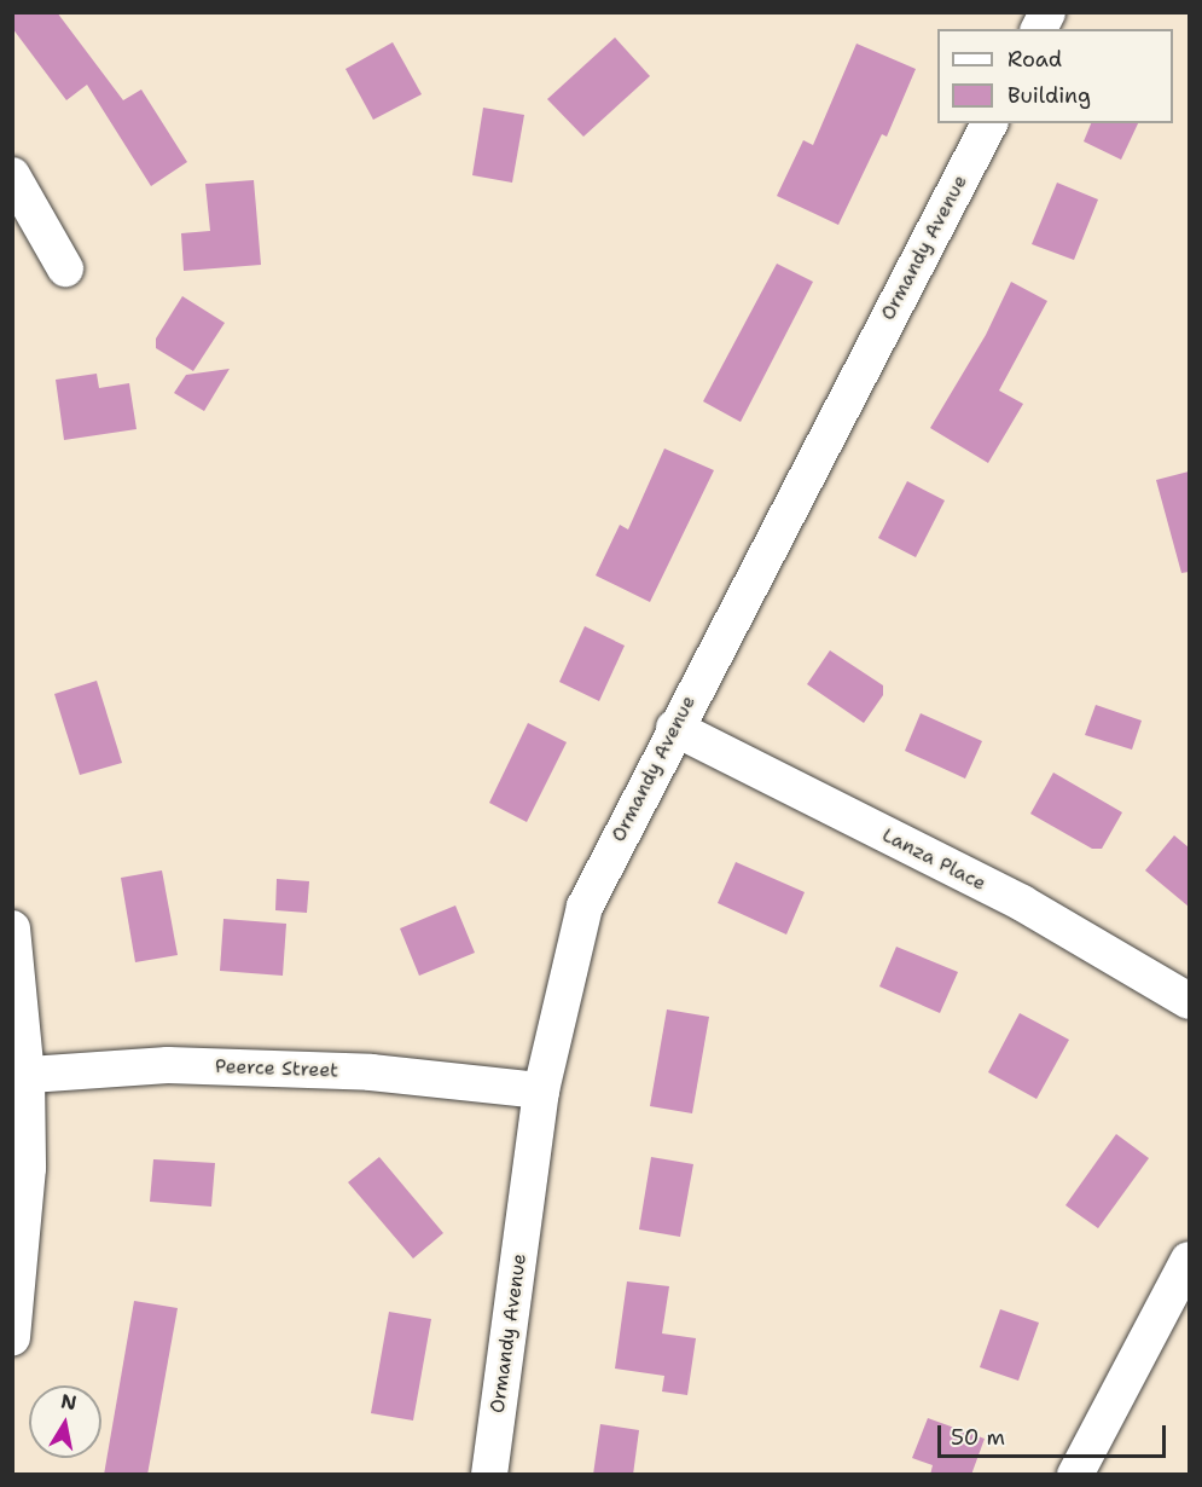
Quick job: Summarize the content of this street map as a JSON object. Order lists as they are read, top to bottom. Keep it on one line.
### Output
{"streets":{"street":["Ormandy Avenue","Lanza Place","Peerce Street"]},"crossings":[["Ormandy Avenue","Lanza Place"],["Ormandy Avenue","Peerce Street"]],"legend":["Road","Building"],"scale_bar":"50 m","north":"top"}
